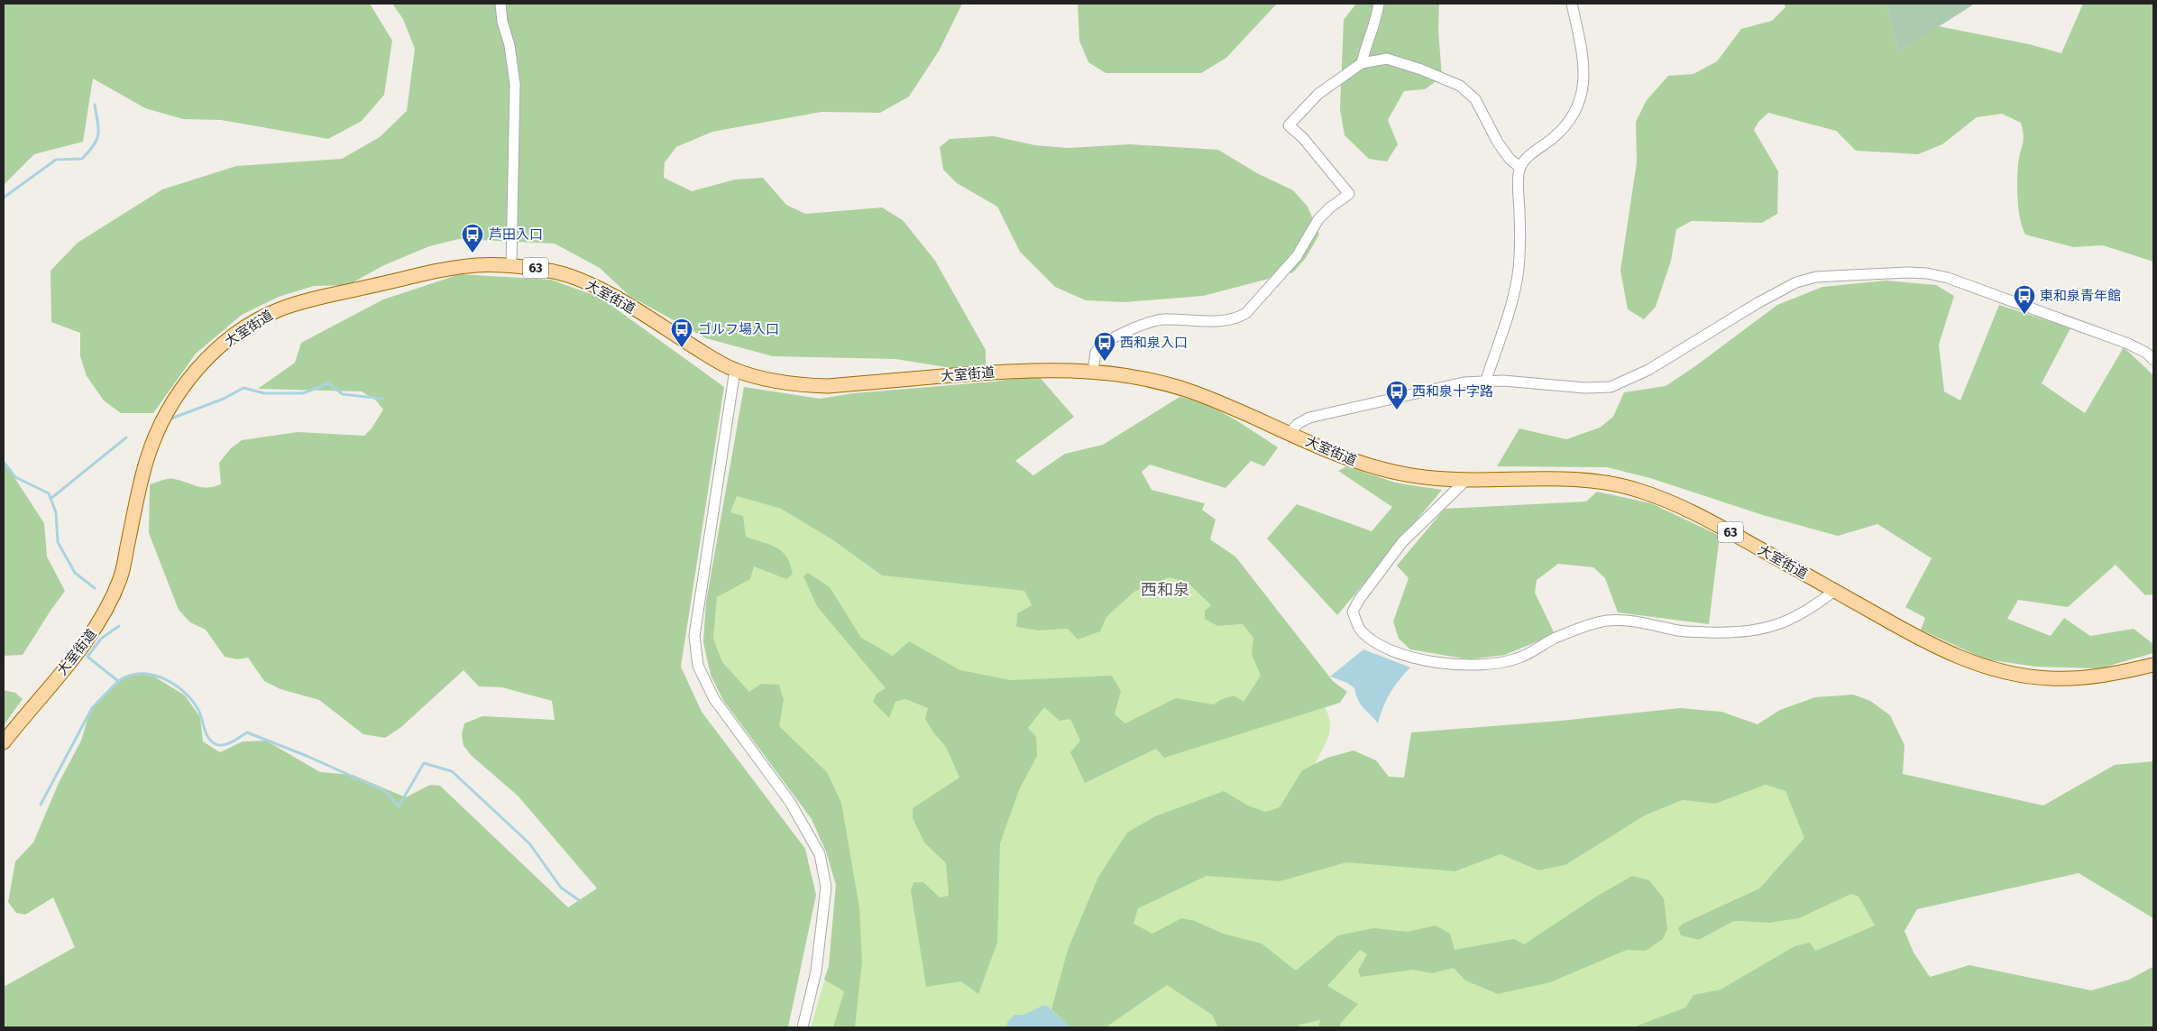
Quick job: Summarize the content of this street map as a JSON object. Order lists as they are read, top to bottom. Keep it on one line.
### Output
{"streets":{"main road":["63","大室街道"]},"districts":["西和泉"],"places":{"bus stop":["芦田入口","東和泉青年館","ゴルフ場入口","西和泉入口","西和泉十字路"]}}
